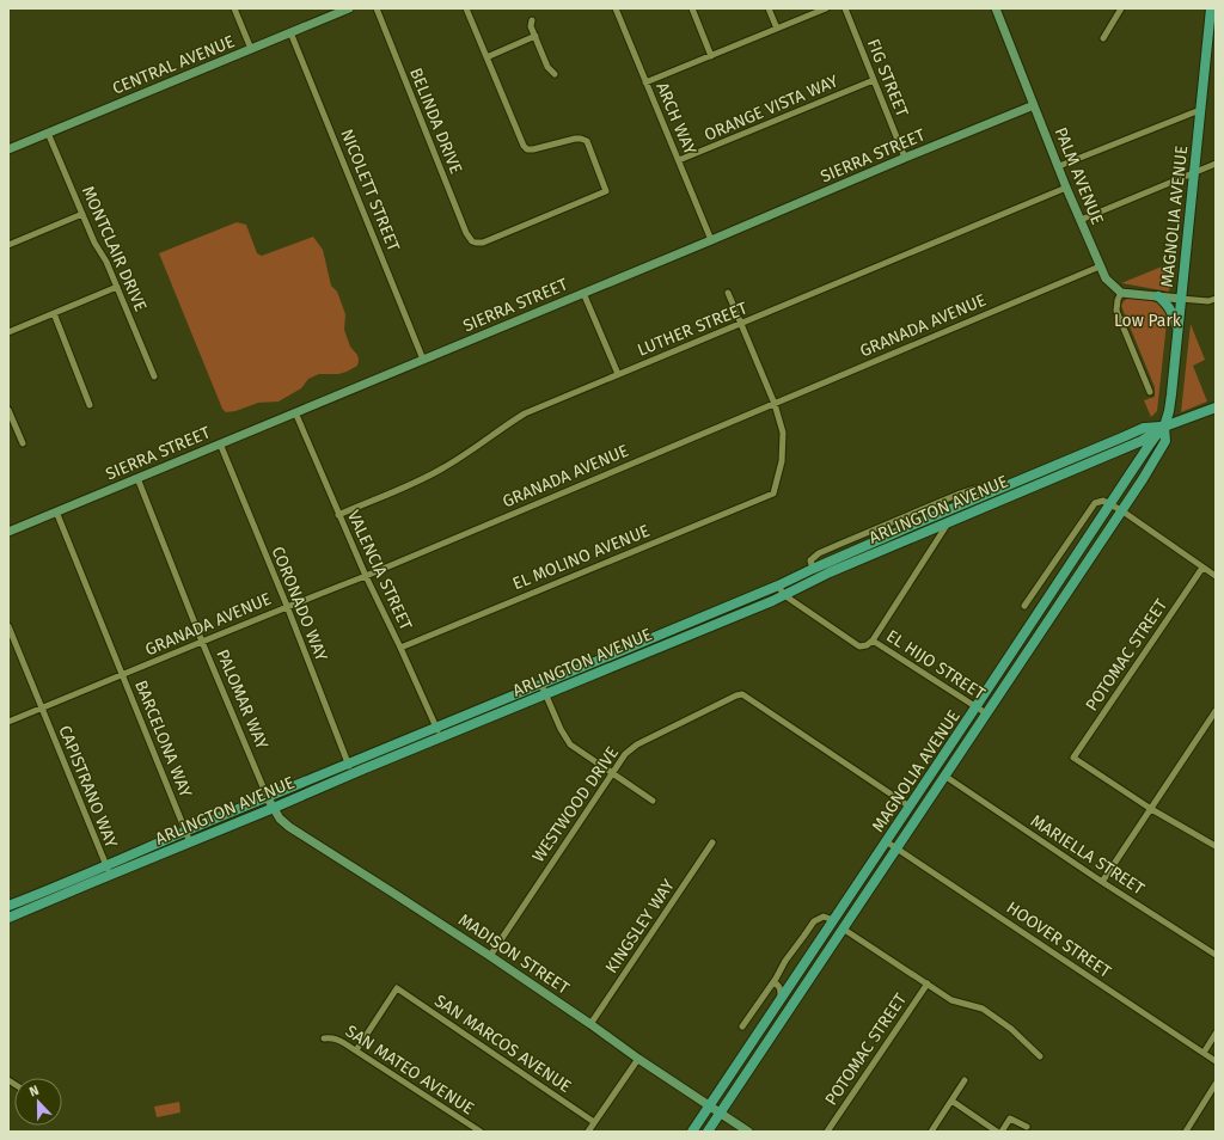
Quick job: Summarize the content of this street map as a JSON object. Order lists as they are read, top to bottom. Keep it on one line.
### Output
{"streets":{"main road":["MAGNOLIA AVENUE","ARLINGTON AVENUE"],"street":["CENTRAL AVENUE","FIG STREET","ORANGE VISTA WAY","ARCH WAY","BELINDA DRIVE","SIERRA STREET","PALM AVENUE","NICOLETT STREET","MONTCLAIR DRIVE","GRANADA AVENUE","LUTHER STREET","EL MOLINO AVENUE","VALENCIA STREET","CORONADO WAY","POTOMAC STREET","EL HIJO STREET","PALOMAR WAY","BARCELONA WAY","CAPISTRANO WAY","WESTWOOD DRIVE","MARIELLA STREET","KINGSLEY WAY","HOOVER STREET","MADISON STREET","SAN MARCOS AVENUE","SAN MATEO AVENUE"]},"crossings":[["CENTRAL AVENUE","NICOLETT STREET"],["CENTRAL AVENUE","MONTCLAIR DRIVE"],["FIG STREET","ORANGE VISTA WAY"],["FIG STREET","SIERRA STREET"],["ORANGE VISTA WAY","ARCH WAY"],["ARCH WAY","SIERRA STREET"],["SIERRA STREET","PALM AVENUE"],["SIERRA STREET","NICOLETT STREET"],["SIERRA STREET","VALENCIA STREET"],["SIERRA STREET","CORONADO WAY"],["SIERRA STREET","PALOMAR WAY"],["SIERRA STREET","BARCELONA WAY"],["PALM AVENUE","GRANADA AVENUE"],["PALM AVENUE","LUTHER STREET"],["MAGNOLIA AVENUE","ARLINGTON AVENUE"],["MAGNOLIA AVENUE","EL HIJO STREET"],["MAGNOLIA AVENUE","WESTWOOD DRIVE"],["MAGNOLIA AVENUE","MARIELLA STREET"],["MAGNOLIA AVENUE","HOOVER STREET"],["MAGNOLIA AVENUE","MADISON STREET"],["GRANADA AVENUE","EL MOLINO AVENUE"],["GRANADA AVENUE","VALENCIA STREET"],["GRANADA AVENUE","CORONADO WAY"],["GRANADA AVENUE","PALOMAR WAY"],["GRANADA AVENUE","BARCELONA WAY"],["GRANADA AVENUE","CAPISTRANO WAY"],["LUTHER STREET","VALENCIA STREET"],["ARLINGTON AVENUE","VALENCIA STREET"],["ARLINGTON AVENUE","CORONADO WAY"],["ARLINGTON AVENUE","EL HIJO STREET"],["ARLINGTON AVENUE","PALOMAR WAY"],["ARLINGTON AVENUE","BARCELONA WAY"],["ARLINGTON AVENUE","CAPISTRANO WAY"],["ARLINGTON AVENUE","MADISON STREET"],["EL MOLINO AVENUE","VALENCIA STREET"],["PALOMAR WAY","MADISON STREET"],["WESTWOOD DRIVE","MADISON STREET"],["KINGSLEY WAY","MADISON STREET"],["SAN MARCOS AVENUE","SAN MATEO AVENUE"]],"parks":["Low Park"],"north":"top"}
